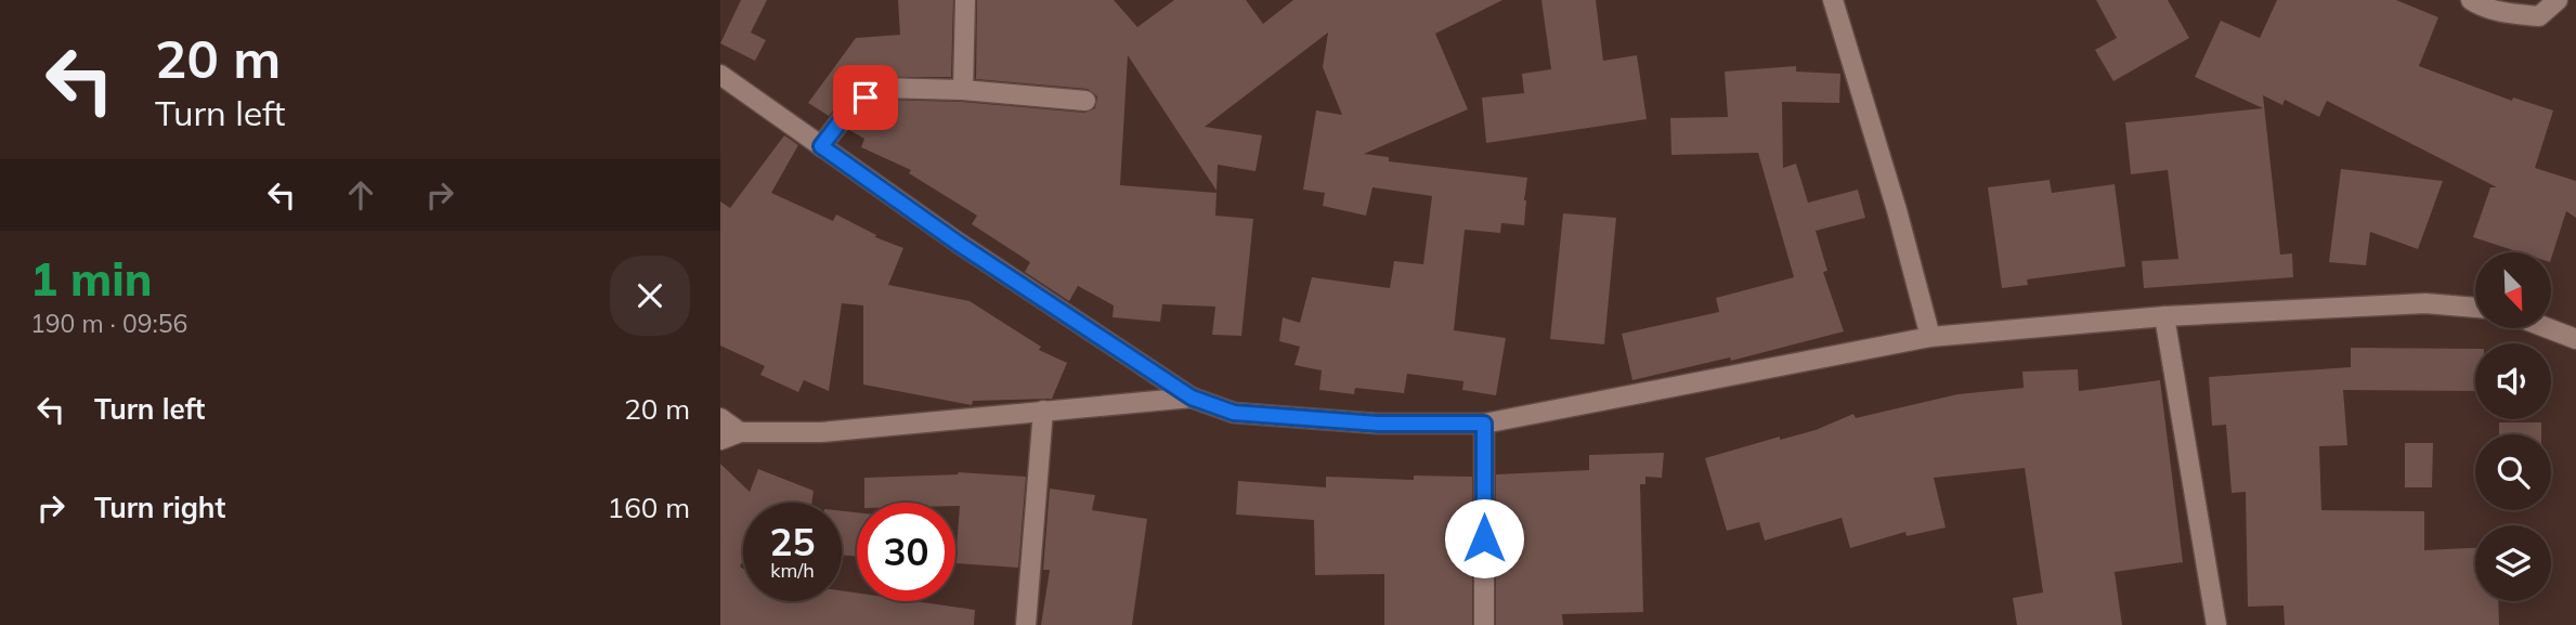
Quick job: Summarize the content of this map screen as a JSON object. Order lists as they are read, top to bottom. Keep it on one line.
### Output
{"north":"bottom right","page":{"turn":["20 m","Turn left"],"heading":["1 min","190 m · 09:56"],"list":[{"name":"Turn left","value":"20 m"},{"name":"Turn right","value":"160 m"}],"speed":"25 km/h","limit":"30"}}
